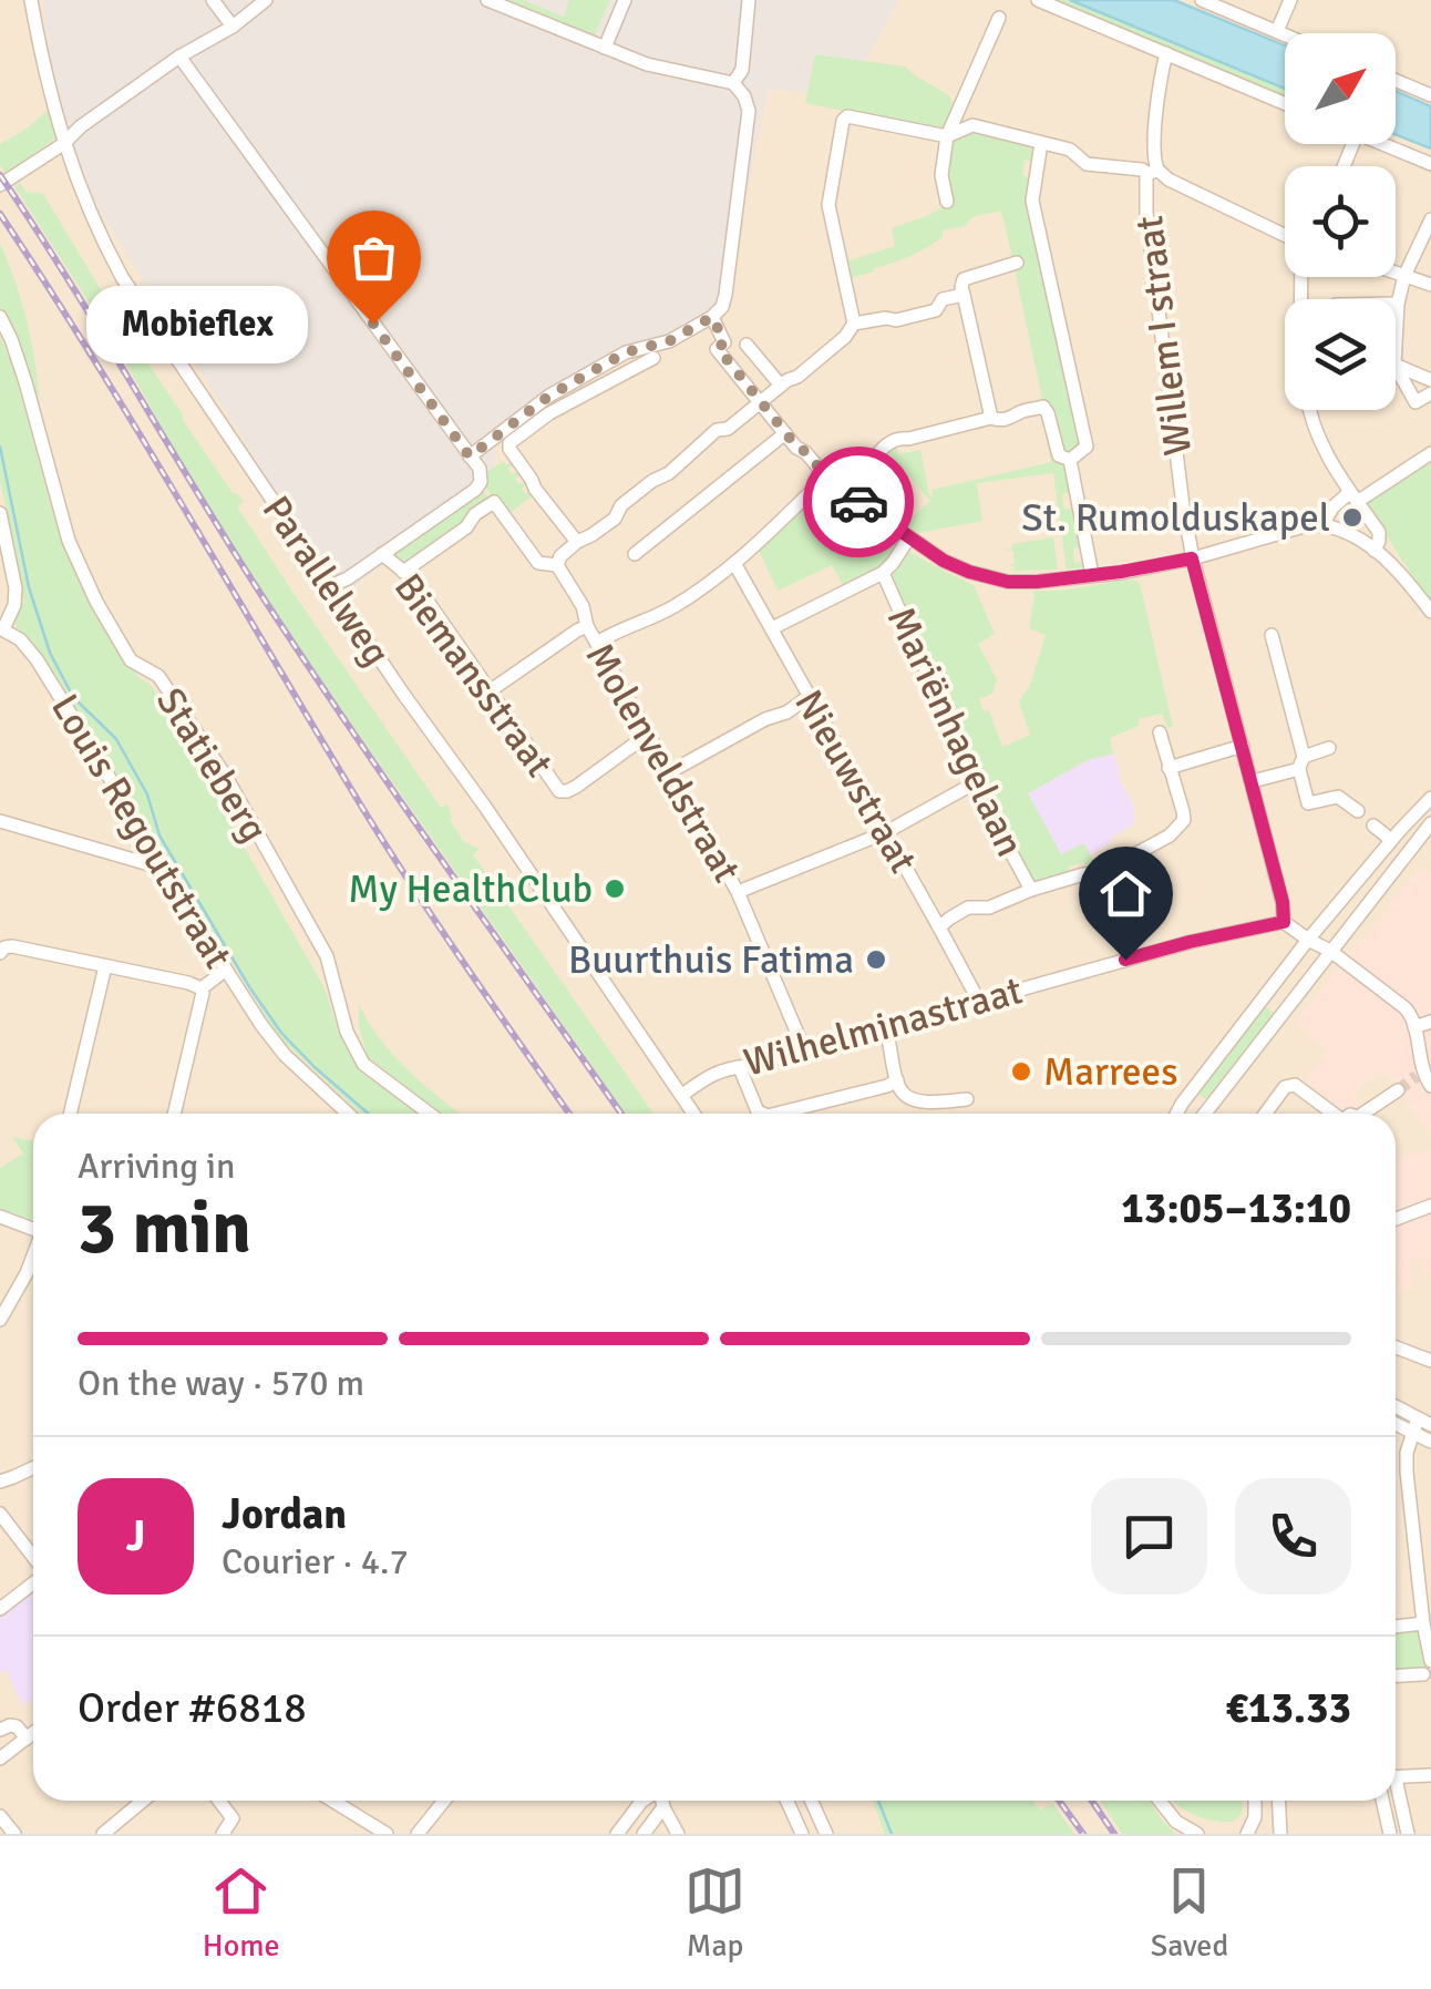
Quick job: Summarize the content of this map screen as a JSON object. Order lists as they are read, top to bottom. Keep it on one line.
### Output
{"streets":{"street":["Willem I straat","Parallelweg","Biemansstraat","Mariënhagelaan","Molenveldstraat","Statieberg","Nieuwstraat","Louis Regoutstraat","Wilhelminastraat"]},"crossings":[["Willem I straat","Wilhelminastraat"],["Parallelweg","Wilhelminastraat"],["Biemansstraat","Molenveldstraat"],["Molenveldstraat","Wilhelminastraat"],["Nieuwstraat","Wilhelminastraat"]],"places":["Mobieflex","St. Rumolduskapel","My HealthClub","Buurthuis Fatima","Marrees"],"north":"top right","page":{"bubble":"Mobieflex","heading":["3 min","Arriving in","13:05–13:10"],"panel":["Jordan","Courier · 4.7","Order #6818","€13.33"],"bar":"On the way · 570 m","round":"J","tabs":["Home","Map","Saved"]}}
